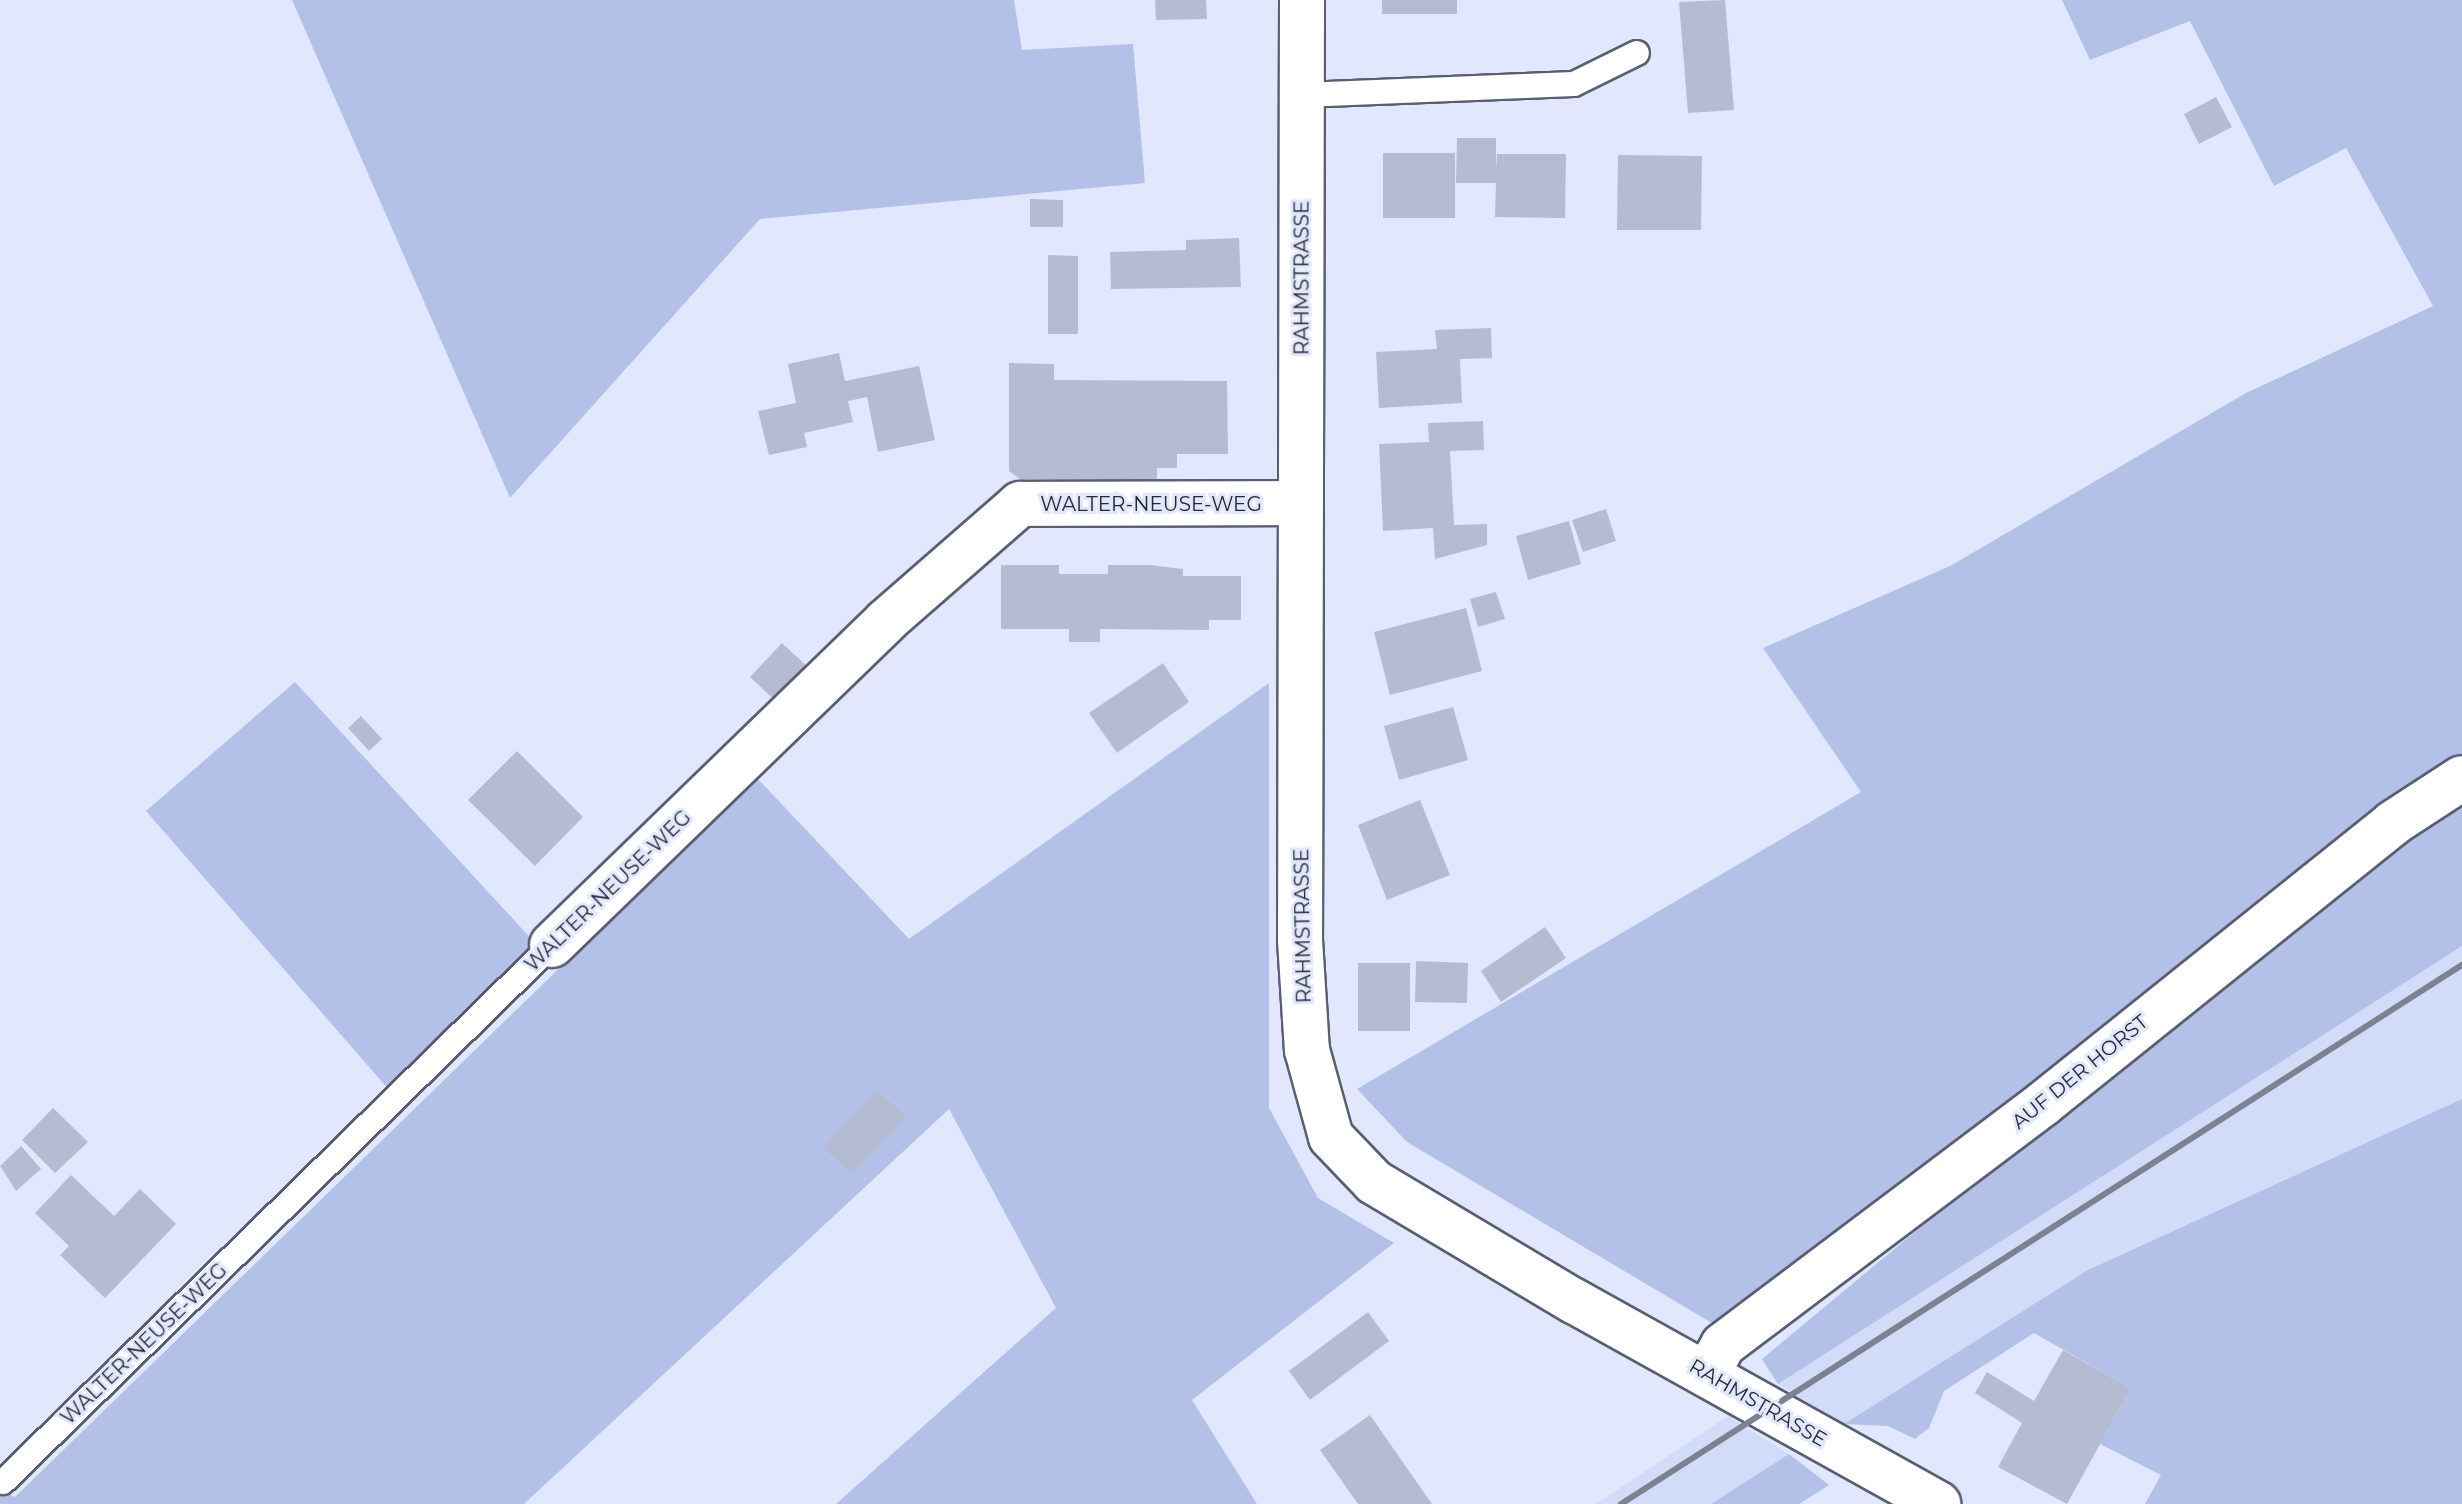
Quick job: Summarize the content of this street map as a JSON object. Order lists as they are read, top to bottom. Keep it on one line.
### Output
{"streets":{"street":["RAHMSTRASSE","WALTER-NEUSE-WEG","AUF DER HORST"]},"crossings":[["RAHMSTRASSE","WALTER-NEUSE-WEG"],["RAHMSTRASSE","AUF DER HORST"]]}
